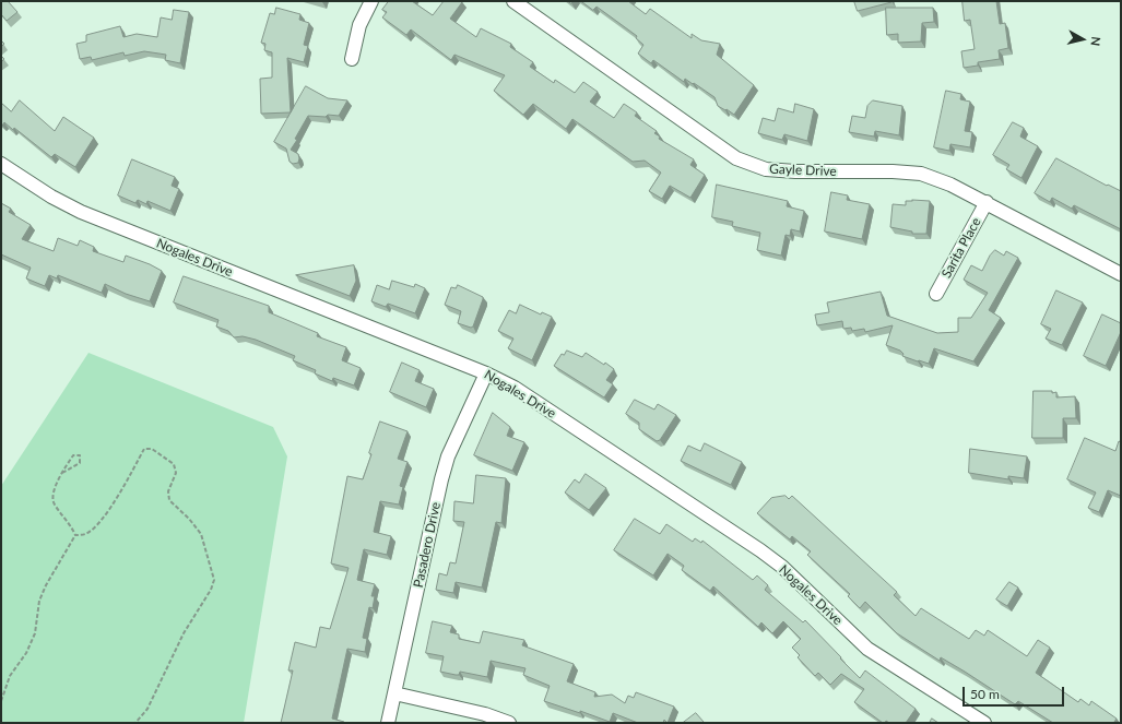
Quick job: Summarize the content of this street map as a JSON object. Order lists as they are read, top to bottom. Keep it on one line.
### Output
{"streets":{"street":["Gayle Drive","Sarita Place","Nogales Drive","Pasadero Drive"]},"crossings":[["Gayle Drive","Sarita Place"],["Nogales Drive","Pasadero Drive"]],"scale_bar":"50 m","north":"right"}
